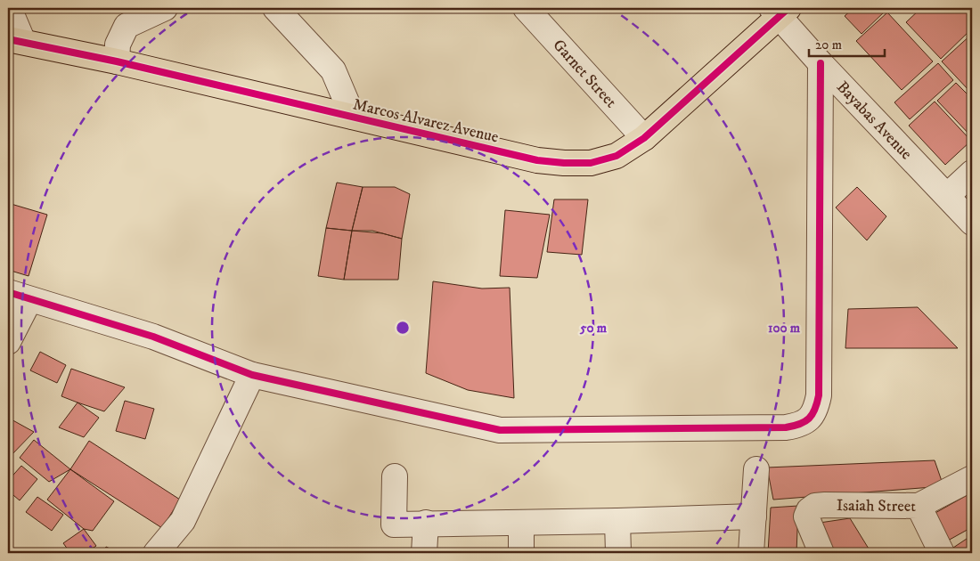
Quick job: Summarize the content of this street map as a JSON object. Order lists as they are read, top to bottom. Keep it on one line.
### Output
{"streets":{"main road":["Marcos Alvarez Avenue"],"street":["Garnet Street","Bayabas Avenue","Isaiah Street"]},"crossings":[["Garnet Street","Marcos Alvarez Avenue"],["Marcos Alvarez Avenue","Bayabas Avenue"]],"scale_bar":"20 m","rings":["50 m","100 m"]}
